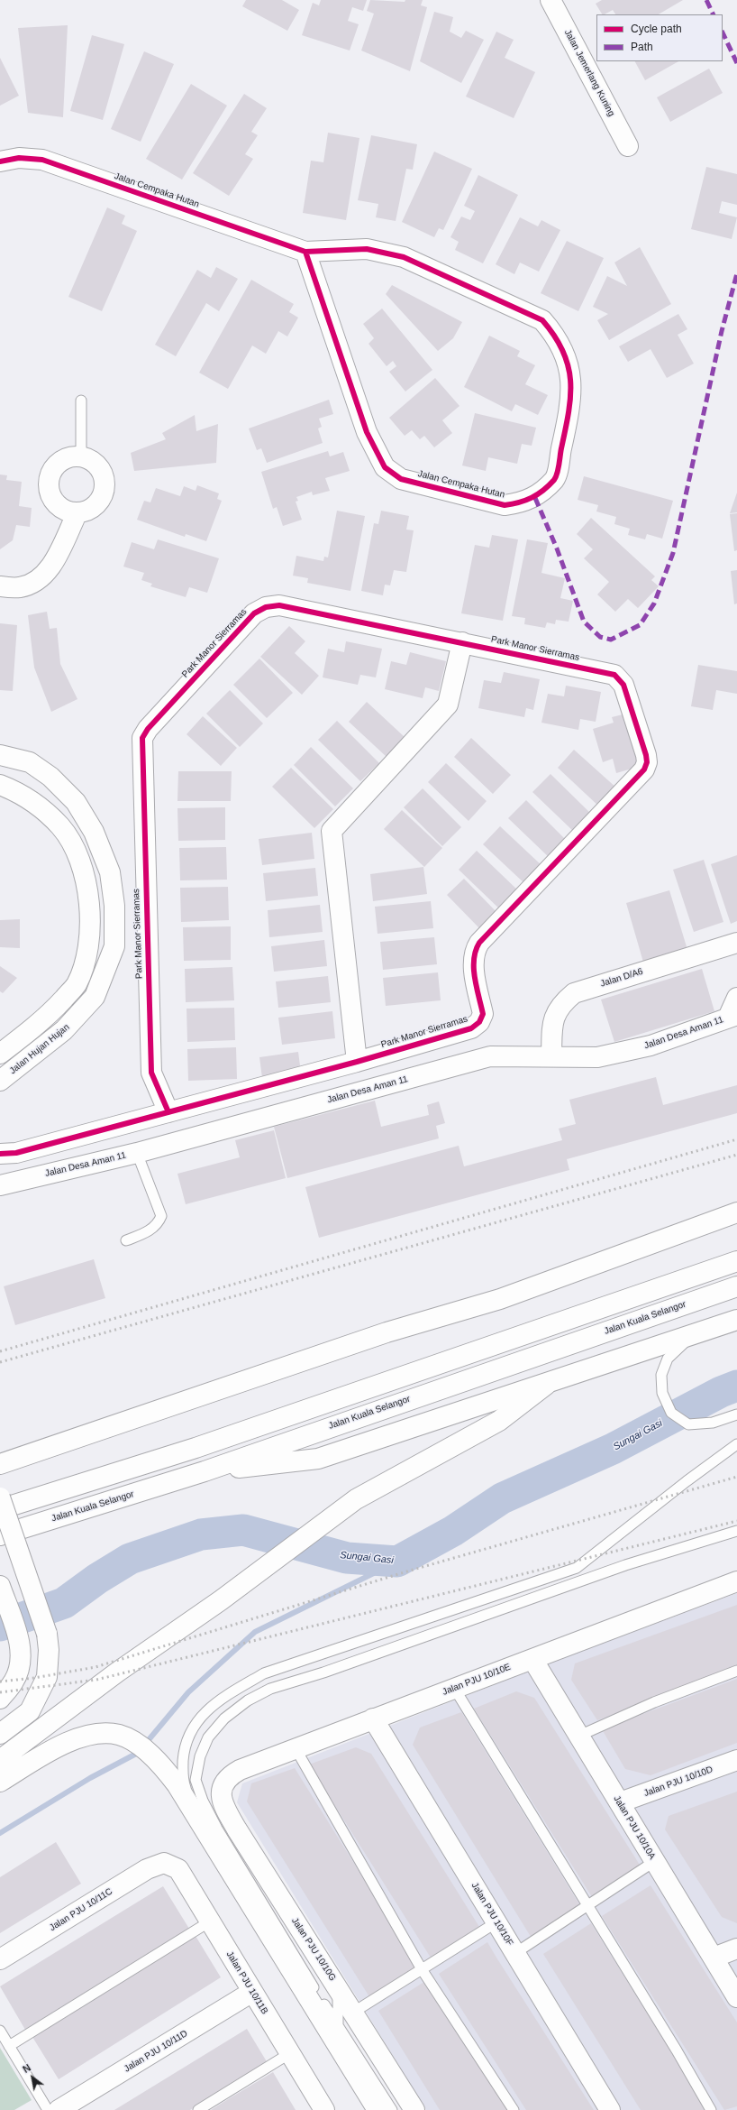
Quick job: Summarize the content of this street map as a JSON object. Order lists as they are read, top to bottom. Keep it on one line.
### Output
{"streets":{"main road":["Jalan Jemerlang Kuning","Jalan Cempaka Hutan","Park Manor Sierramas","Jalan D/A6","Jalan Desa Aman 11","Jalan Hujan Hujan","Jalan Kuala Selangor","Jalan PJU 10/10E","Jalan PJU 10/10D","Jalan PJU 10/10A","Jalan PJU 10/11C","Jalan PJU 10/10F","Jalan PJU 10/10G","Jalan PJU 10/11B","Jalan PJU 10/11D"]},"crossings":[["Jalan D/A6","Jalan Desa Aman 11"],["Jalan PJU 10/10E","Jalan PJU 10/10A"],["Jalan PJU 10/10E","Jalan PJU 10/10F"],["Jalan PJU 10/10E","Jalan PJU 10/10G"],["Jalan PJU 10/10D","Jalan PJU 10/10A"],["Jalan PJU 10/11C","Jalan PJU 10/11B"],["Jalan PJU 10/11B","Jalan PJU 10/11D"]],"water":["Sungai Gasi"],"legend":["Cycle path","Path"],"north":"top left"}
